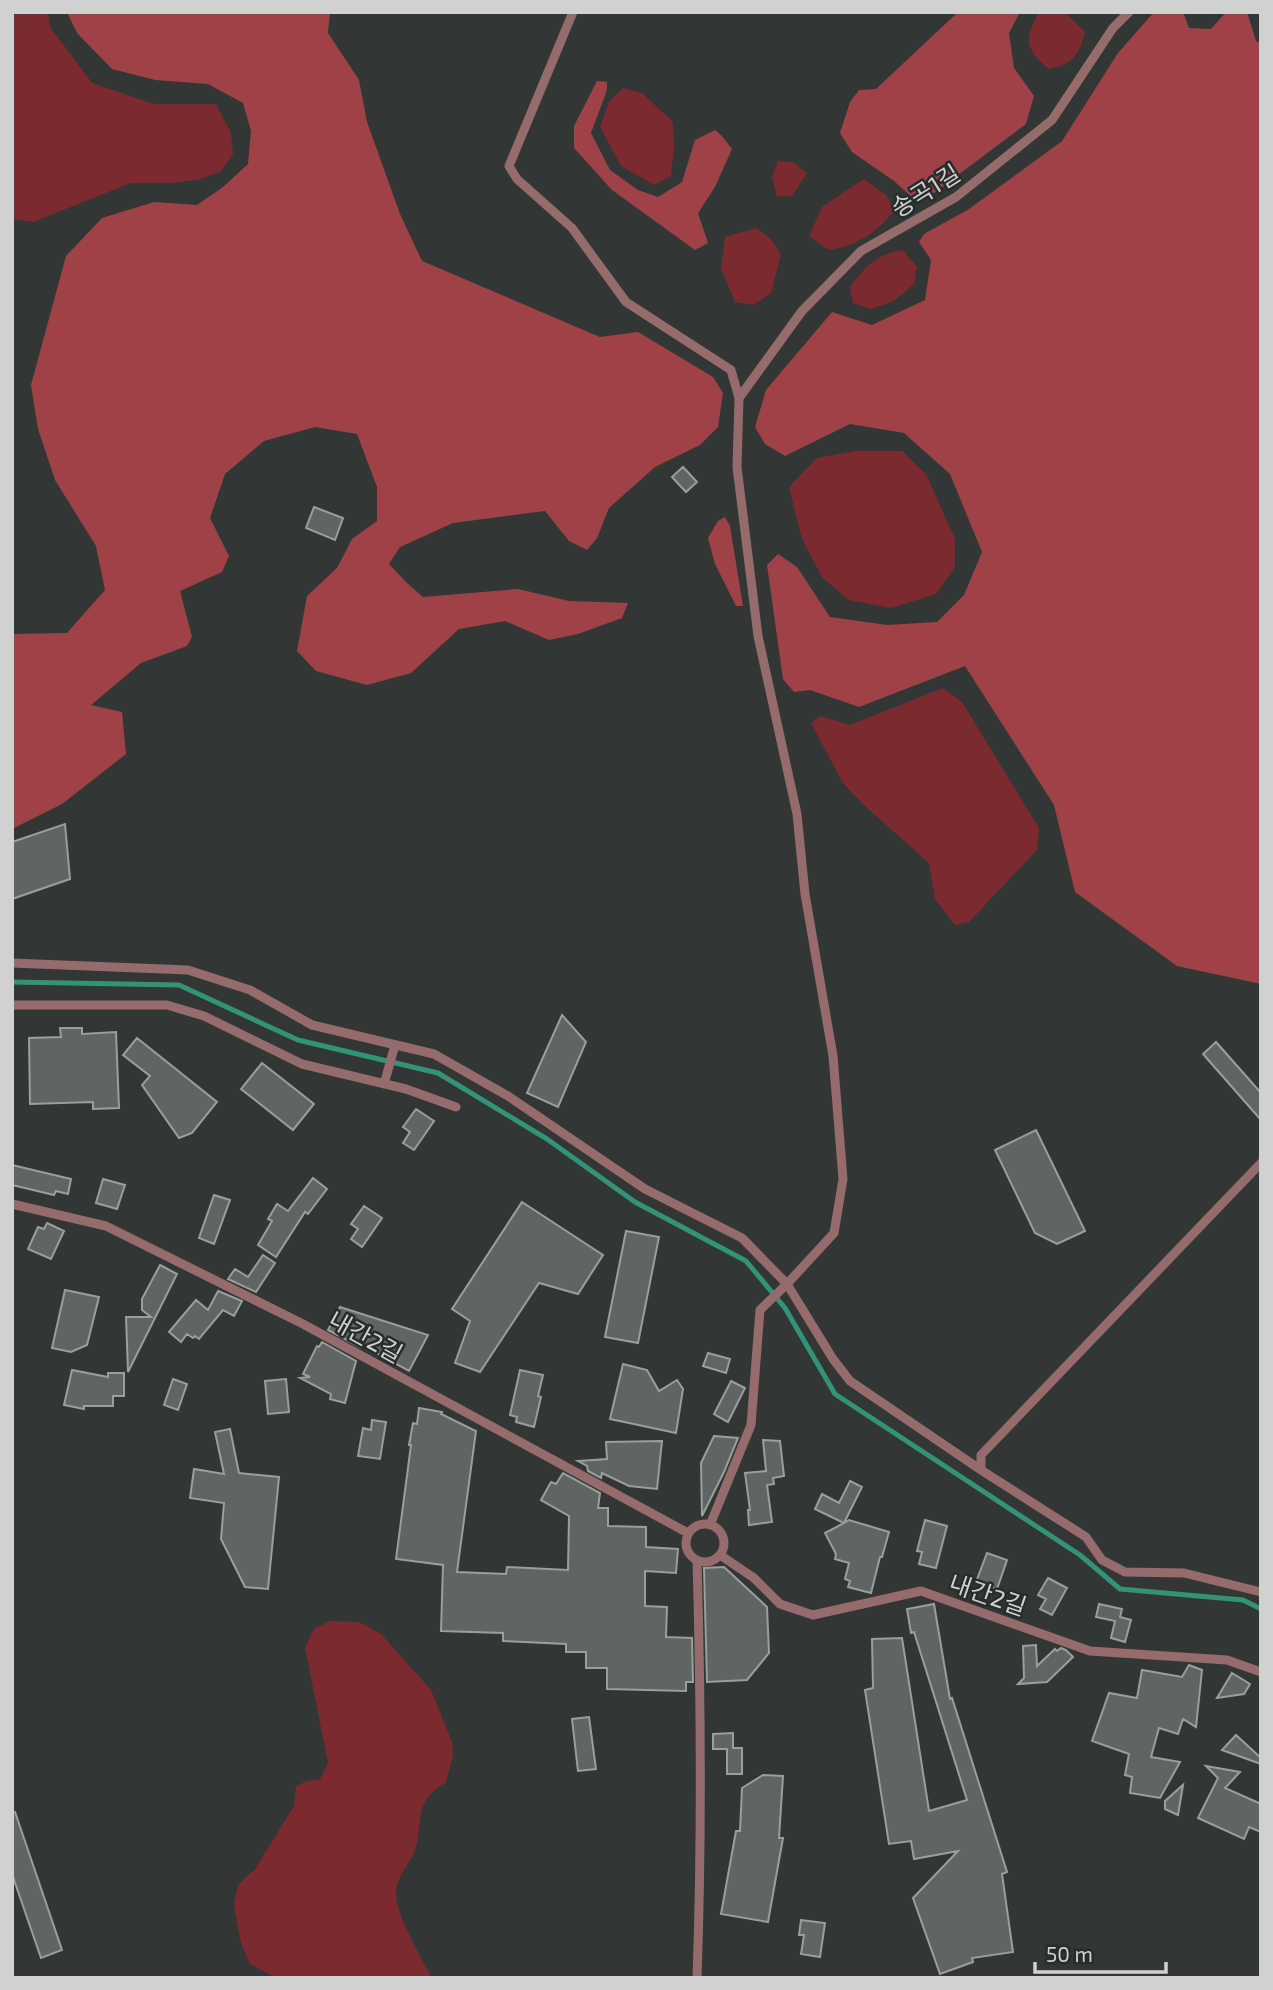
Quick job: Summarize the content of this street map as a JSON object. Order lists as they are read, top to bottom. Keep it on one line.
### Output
{"streets":{"lane":["송곡1길","내간2길"]},"scale_bar":"50 m"}
